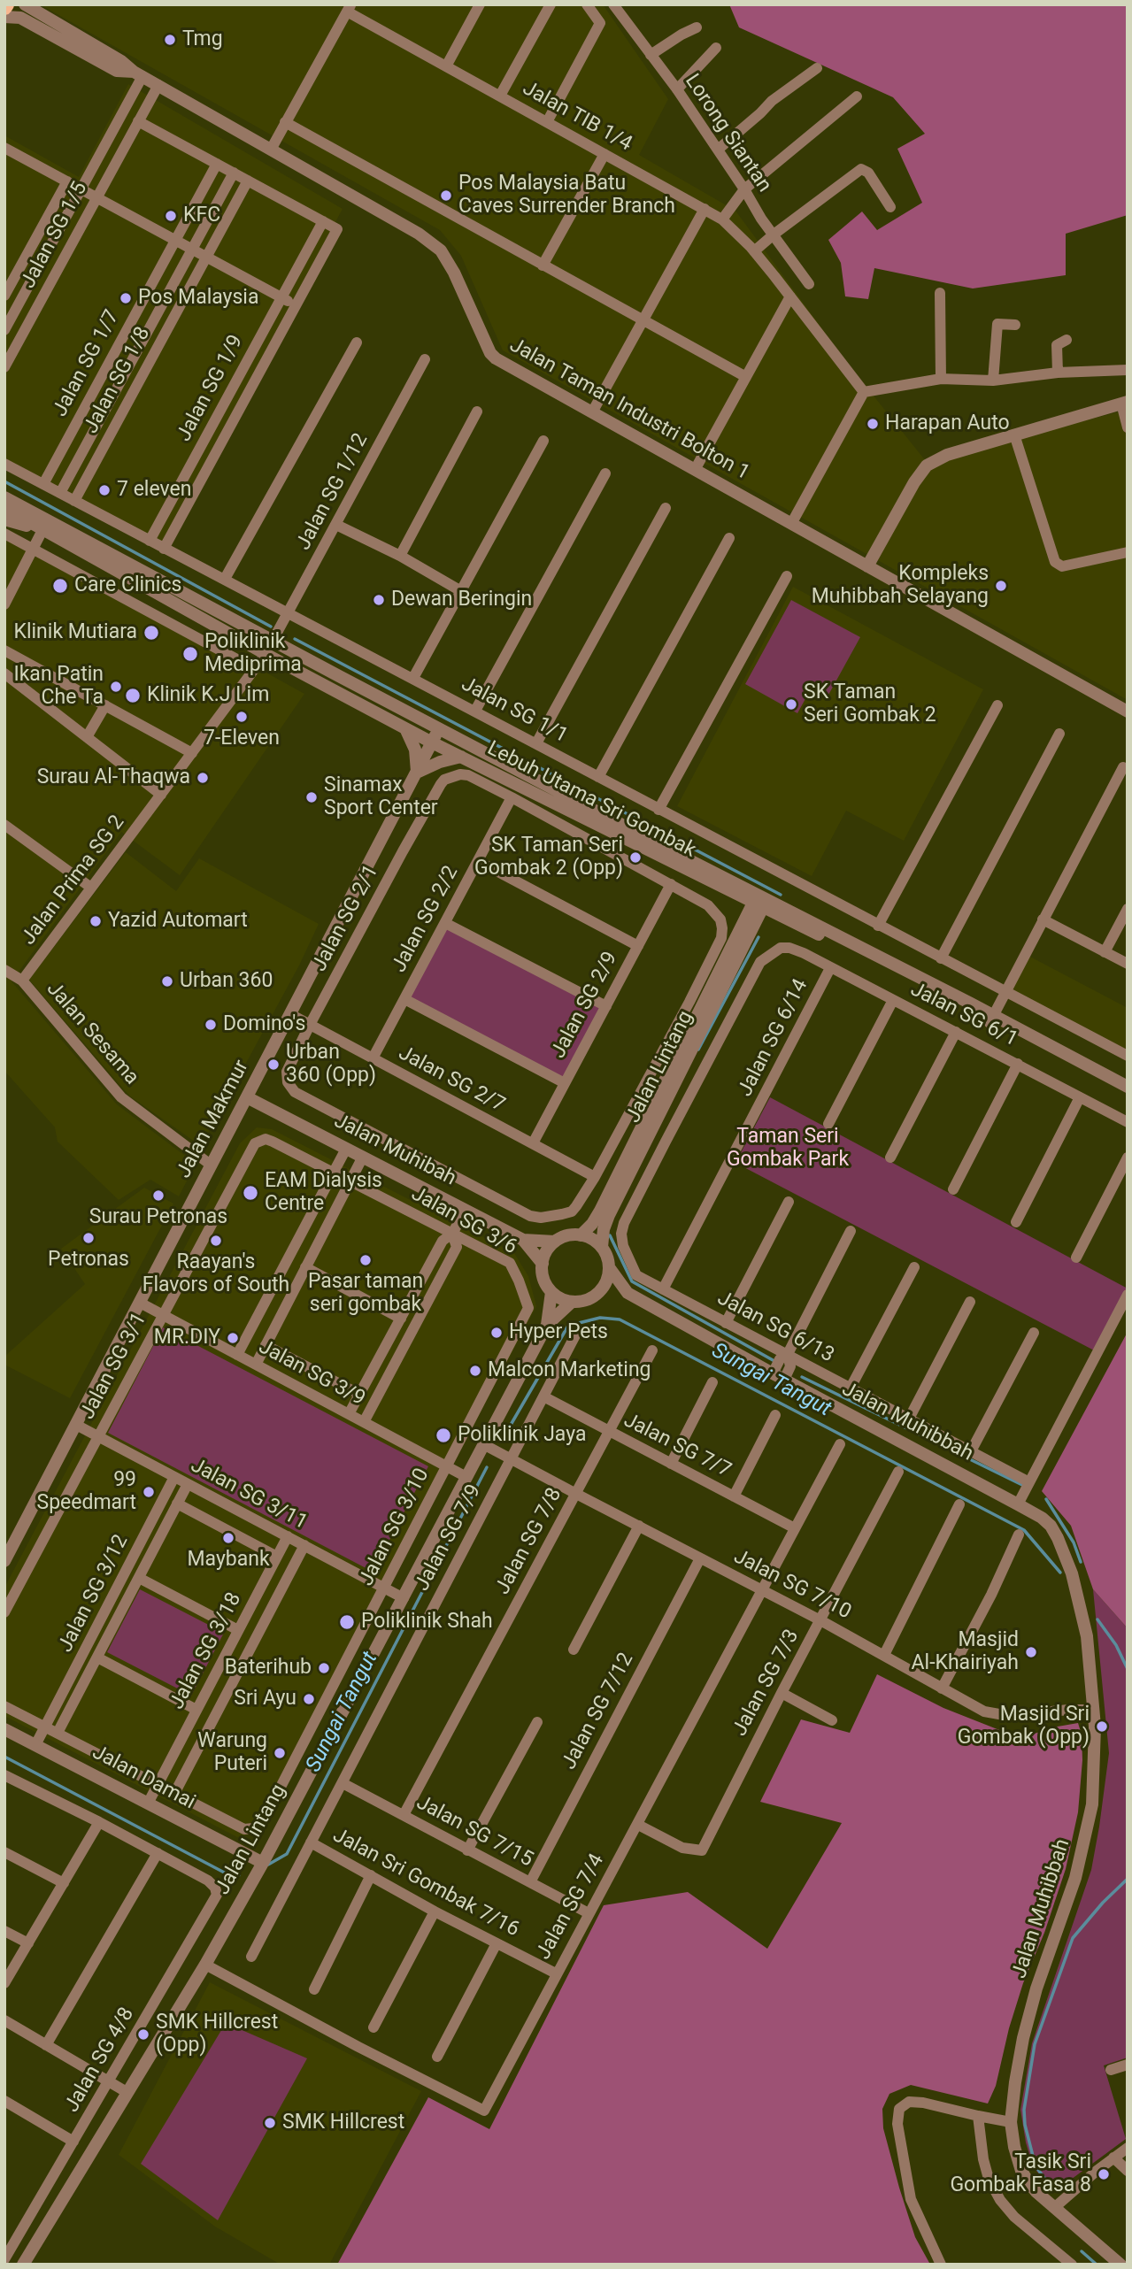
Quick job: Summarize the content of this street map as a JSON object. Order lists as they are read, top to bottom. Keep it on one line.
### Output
{"streets":{"street":["Jalan TIB 1/4","Lorong Siantan","Jalan SG 1/5","Jalan SG 1/7","Jalan SG 1/8","Jalan SG 1/9","Jalan Taman Industri Bolton 1","Jalan SG 1/12","Jalan SG 1/1","Lebuh Utama Sri Gombak","Jalan Prima SG 2","Jalan SG 2/1","Jalan SG 2/2","Jalan SG 2/9","Jalan SG 6/1","Jalan Sesama","Jalan SG 6/14","Jalan Lintang","Jalan SG 2/7","Jalan Makmur","Jalan Muhibah","Jalan SG 3/6","Jalan SG 6/13","Jalan SG 3/1","Jalan SG 3/9","Jalan Muhibbah","Jalan SG 7/7","Jalan SG 3/11","Jalan SG 3/10","Jalan SG 7/9","Jalan SG 7/8","Jalan SG 7/10","Jalan SG 3/12","Jalan SG 3/18","Jalan SG 7/3","Jalan SG 7/12","Jalan Damai","Jalan SG 7/15","Jalan Sri Gombak 7/16","Jalan SG 7/4","Jalan SG 4/8"]},"crossings":[["Jalan SG 1/5","Jalan Taman Industri Bolton 1"],["Jalan SG 1/7","Jalan SG 1/1"],["Jalan SG 1/8","Jalan SG 1/1"],["Jalan SG 1/9","Jalan SG 1/1"],["Jalan SG 1/12","Jalan SG 1/1"],["Jalan SG 1/12","Lebuh Utama Sri Gombak"],["Lebuh Utama Sri Gombak","Jalan Prima SG 2"],["Lebuh Utama Sri Gombak","Jalan Lintang"],["Lebuh Utama Sri Gombak","Jalan Makmur"],["Jalan Prima SG 2","Jalan Sesama"],["Jalan SG 2/1","Jalan SG 2/2"],["Jalan SG 2/1","Jalan SG 2/7"],["Jalan SG 2/2","Jalan SG 2/7"],["Jalan SG 2/9","Jalan SG 2/7"],["Jalan SG 6/1","Jalan SG 6/14"],["Jalan SG 6/1","Jalan SG 6/13"],["Jalan Sesama","Jalan Makmur"],["Jalan SG 6/14","Jalan SG 6/13"],["Jalan Lintang","Jalan Muhibah"],["Jalan Lintang","Jalan SG 3/9"],["Jalan Lintang","Jalan Muhibbah"],["Jalan Lintang","Jalan SG 3/11"],["Jalan Lintang","Jalan SG 7/10"],["Jalan Lintang","Jalan Damai"],["Jalan Lintang","Jalan SG 7/4"],["Jalan SG 2/7","Jalan Makmur"],["Jalan Makmur","Jalan Muhibah"],["Jalan Makmur","Jalan SG 3/9"],["Jalan Makmur","Jalan SG 3/11"],["Jalan Muhibah","Jalan Muhibbah"],["Jalan SG 3/6","Jalan SG 3/1"],["Jalan SG 3/6","Jalan SG 3/10"],["Jalan SG 3/1","Jalan SG 3/9"],["Jalan SG 3/1","Jalan SG 3/11"],["Jalan SG 3/9","Jalan SG 3/10"],["Jalan Muhibbah","Jalan SG 7/10"],["Jalan SG 7/7","Jalan SG 7/9"],["Jalan SG 7/7","Jalan SG 7/8"],["Jalan SG 7/7","Jalan SG 7/4"],["Jalan SG 3/11","Jalan SG 3/10"],["Jalan SG 3/11","Jalan SG 3/12"],["Jalan SG 3/11","Jalan SG 3/18"],["Jalan SG 7/9","Jalan SG 7/10"],["Jalan SG 7/9","Jalan SG 7/15"],["Jalan SG 7/9","Jalan Sri Gombak 7/16"],["Jalan SG 7/8","Jalan SG 7/10"],["Jalan SG 7/8","Jalan SG 7/15"],["Jalan SG 7/10","Jalan SG 7/3"],["Jalan SG 7/10","Jalan SG 7/12"],["Jalan SG 7/10","Jalan SG 7/4"],["Jalan SG 3/12","Jalan Damai"],["Jalan SG 3/18","Jalan Damai"],["Jalan SG 7/3","Jalan SG 7/4"],["Jalan SG 7/12","Jalan SG 7/15"],["Jalan SG 7/15","Jalan SG 7/4"],["Jalan Sri Gombak 7/16","Jalan SG 7/4"]],"water":["Sungai Tangut"],"parks":["Taman Seri Gombak Park"],"places":["Tmg","Pos Malaysia Batu Caves Surrender Branch","KFC","Pos Malaysia","Harapan Auto","7 eleven","Care Clinics","Kompleks Muhibbah Selayang","Dewan Beringin","Klinik Mutiara","Poliklinik Mediprima","Ikan Patin Che Ta","Klinik K.J Lim","SK Taman Seri Gombak 2","7-Eleven","Surau Al-Thaqwa","Sinamax Sport Center","SK Taman Seri Gombak 2 (Opp)","Yazid Automart","Urban 360","Domino's","Urban 360 (Opp)","EAM Dialysis Centre","Surau Petronas","Petronas","Raayan's Flavors of South","Pasar taman seri gombak","Hyper Pets","MR.DIY","Malcon Marketing","Poliklinik Jaya","99 Speedmart","Maybank","Poliklinik Shah","Masjid Al-Khairiyah","Baterihub","Sri Ayu","Masjid Sri Gombak (Opp)","Warung Puteri","SMK Hillcrest (Opp)","SMK Hillcrest","Tasik Sri Gombak Fasa 8"]}
